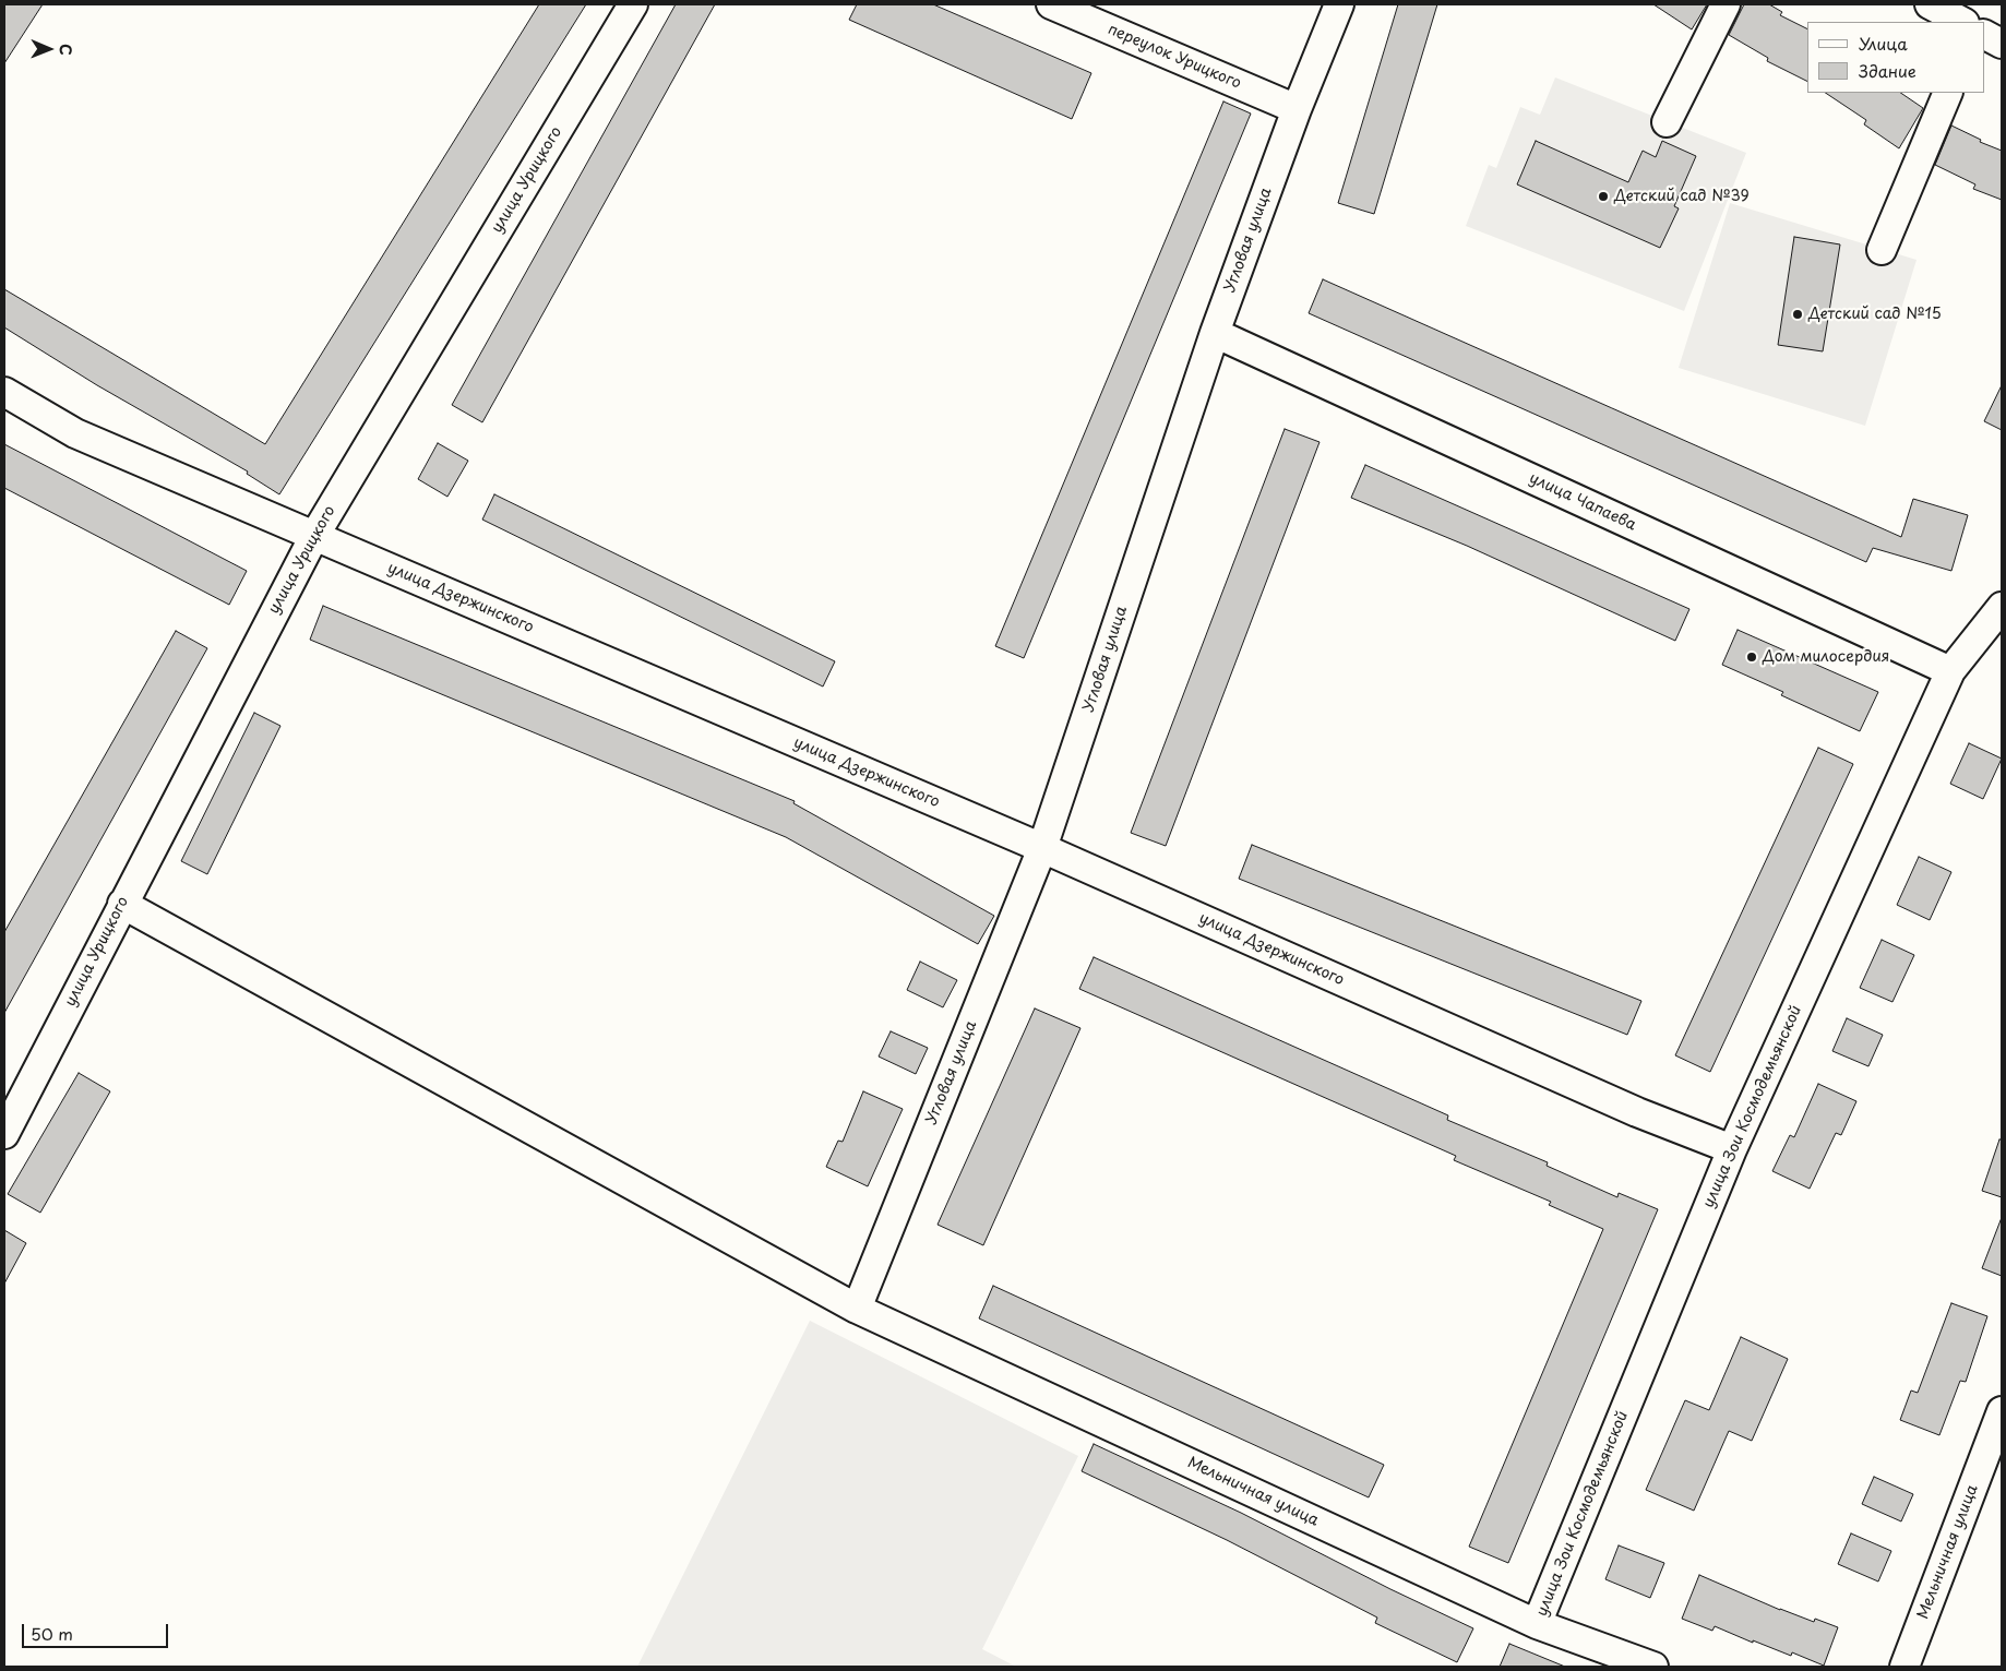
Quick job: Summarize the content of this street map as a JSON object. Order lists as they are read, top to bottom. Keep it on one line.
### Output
{"streets":{"street":["переулок Урицкого","улица Урицкого","Угловая улица","улица Чапаева","улица Дзержинского","улица Зои Космодемьянской","Мельничная улица"]},"crossings":[["переулок Урицкого","Угловая улица"],["улица Урицкого","улица Дзержинского"],["улица Урицкого","Мельничная улица"],["Угловая улица","улица Чапаева"],["Угловая улица","улица Дзержинского"],["Угловая улица","Мельничная улица"],["улица Чапаева","улица Зои Космодемьянской"],["улица Дзержинского","улица Зои Космодемьянской"],["улица Зои Космодемьянской","Мельничная улица"]],"places":["Детский сад №39","Детский сад №15","Дом милосердия"],"legend":["Улица","Здание"],"scale_bar":"50 m","north":"right"}
